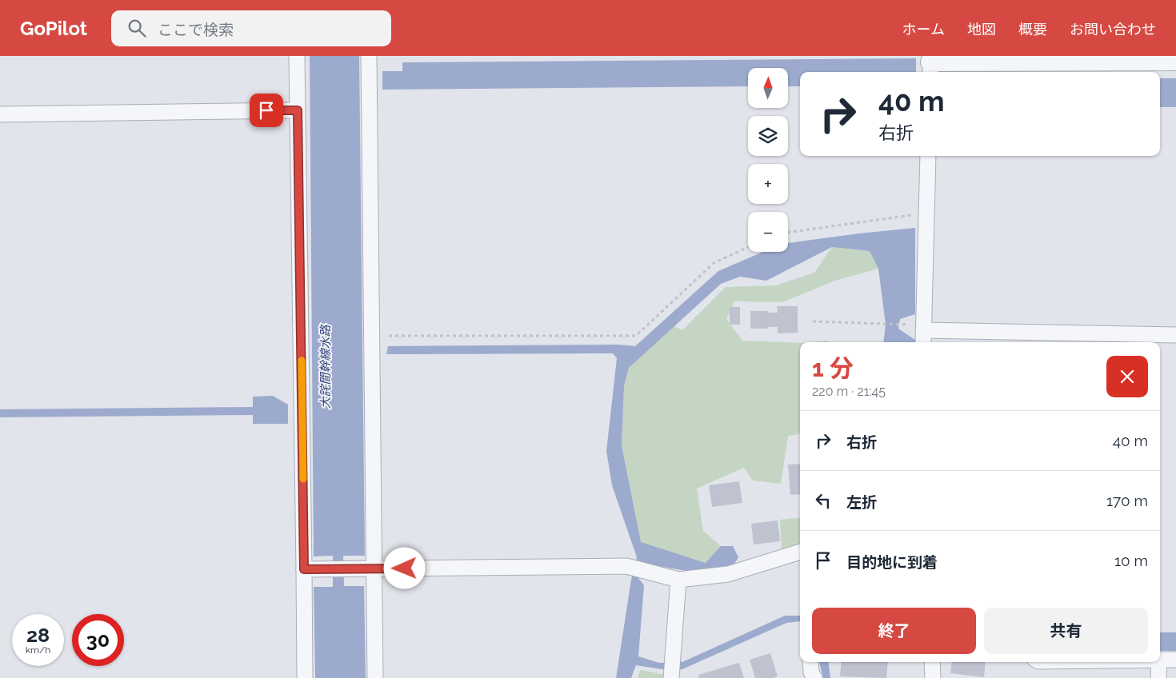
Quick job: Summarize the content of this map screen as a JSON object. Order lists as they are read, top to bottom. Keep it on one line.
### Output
{"water":["大詫間幹線水路"],"north":"top","page":{"header":"GoPilot","search":"ここで検索","nav":["ホーム","地図","概要","お問い合わせ"],"map_buttons":["+","−"],"turn":["40 m","右折"],"heading":["1 分","220 m · 21:45"],"list":[{"name":"右折","value":"40 m"},{"name":"左折","value":"170 m"},{"name":"目的地に到着","value":"10 m"}],"buttons":["終了","共有"],"speed":"28 km/h","limit":"30"}}
